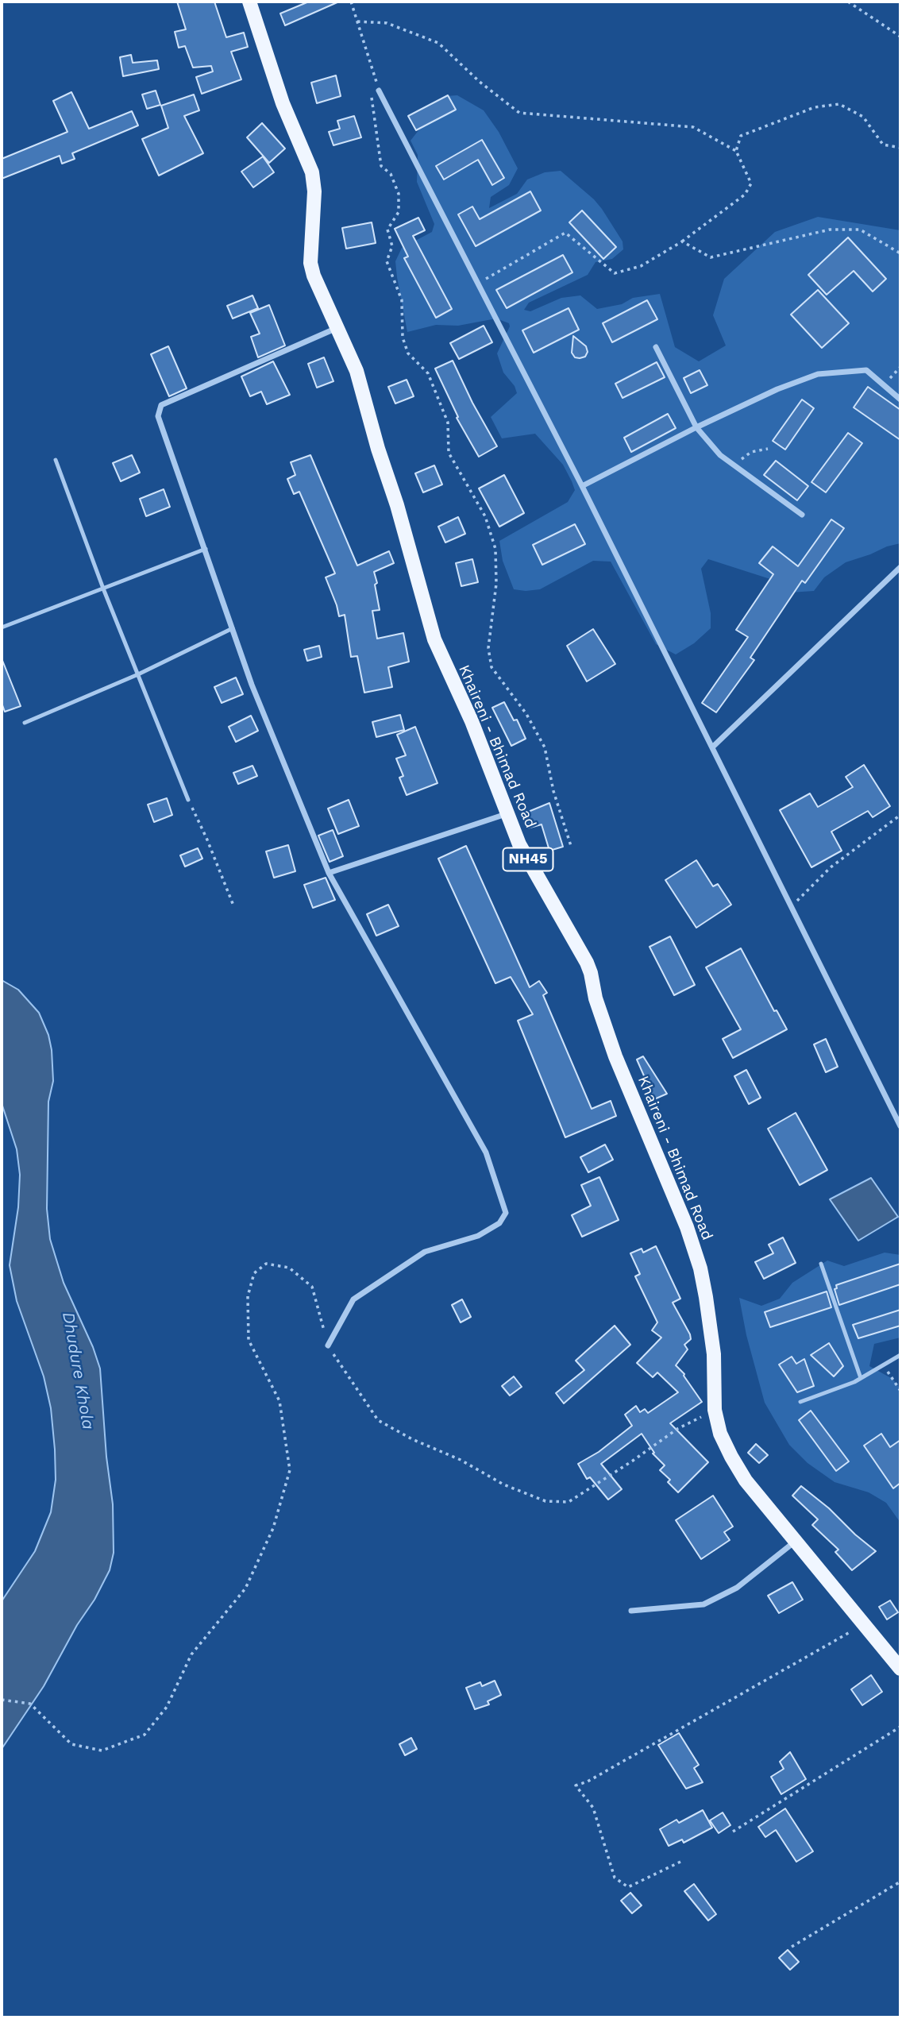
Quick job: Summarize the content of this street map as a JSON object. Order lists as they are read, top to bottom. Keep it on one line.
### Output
{"streets":{"main road":["Khaireni - Bhimad Road","NH45"]},"water":["Dhudure Khola"]}
